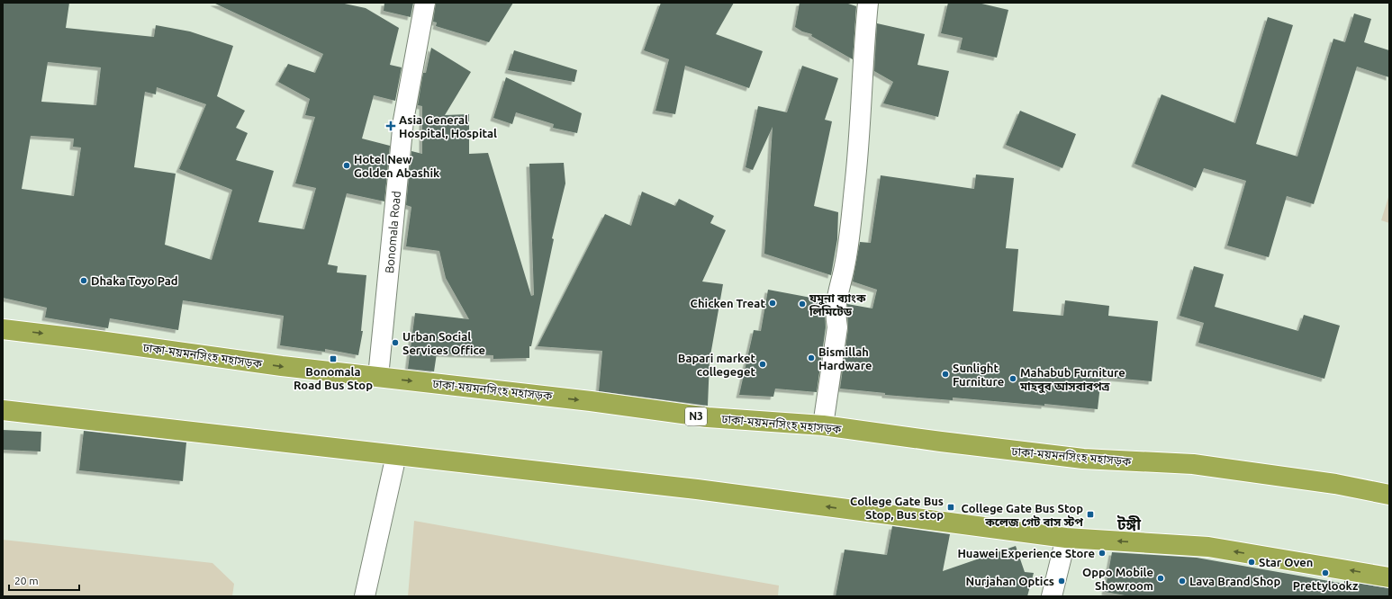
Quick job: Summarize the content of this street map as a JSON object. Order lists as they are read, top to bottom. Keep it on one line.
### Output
{"streets":{"highway":["ঢাকা-ময়মনসিংহ মহাসড়ক","N3"],"street":["Bonomala Road"]},"crossings":[["Bonomala Road","ঢাকা-ময়মনসিংহ মহাসড়ক"]],"districts":["টঙ্গী"],"places":{"health":["Asia General Hospital, Hospital"],"other":["Hotel New Golden Abashik","Dhaka Toyo Pad","Chicken Treat","যমুনা ব্যাংক লিমিটেড","Urban Social Services Office","Bismillah Hardware","Bapari market collegeget","Sunlight Furniture","Mahabub Furniture মাহবুব আসবাবপত্র","Huawei Experience Store","Star Oven","Prettylookz","Oppo Mobile Showroom","Nurjahan Optics","Lava Brand Shop"],"transit":["Bonomala Road Bus Stop","College Gate Bus Stop, Bus stop","College Gate Bus Stop কলেজ গেট বাস স্টপ"]},"scale_bar":"20 m"}
